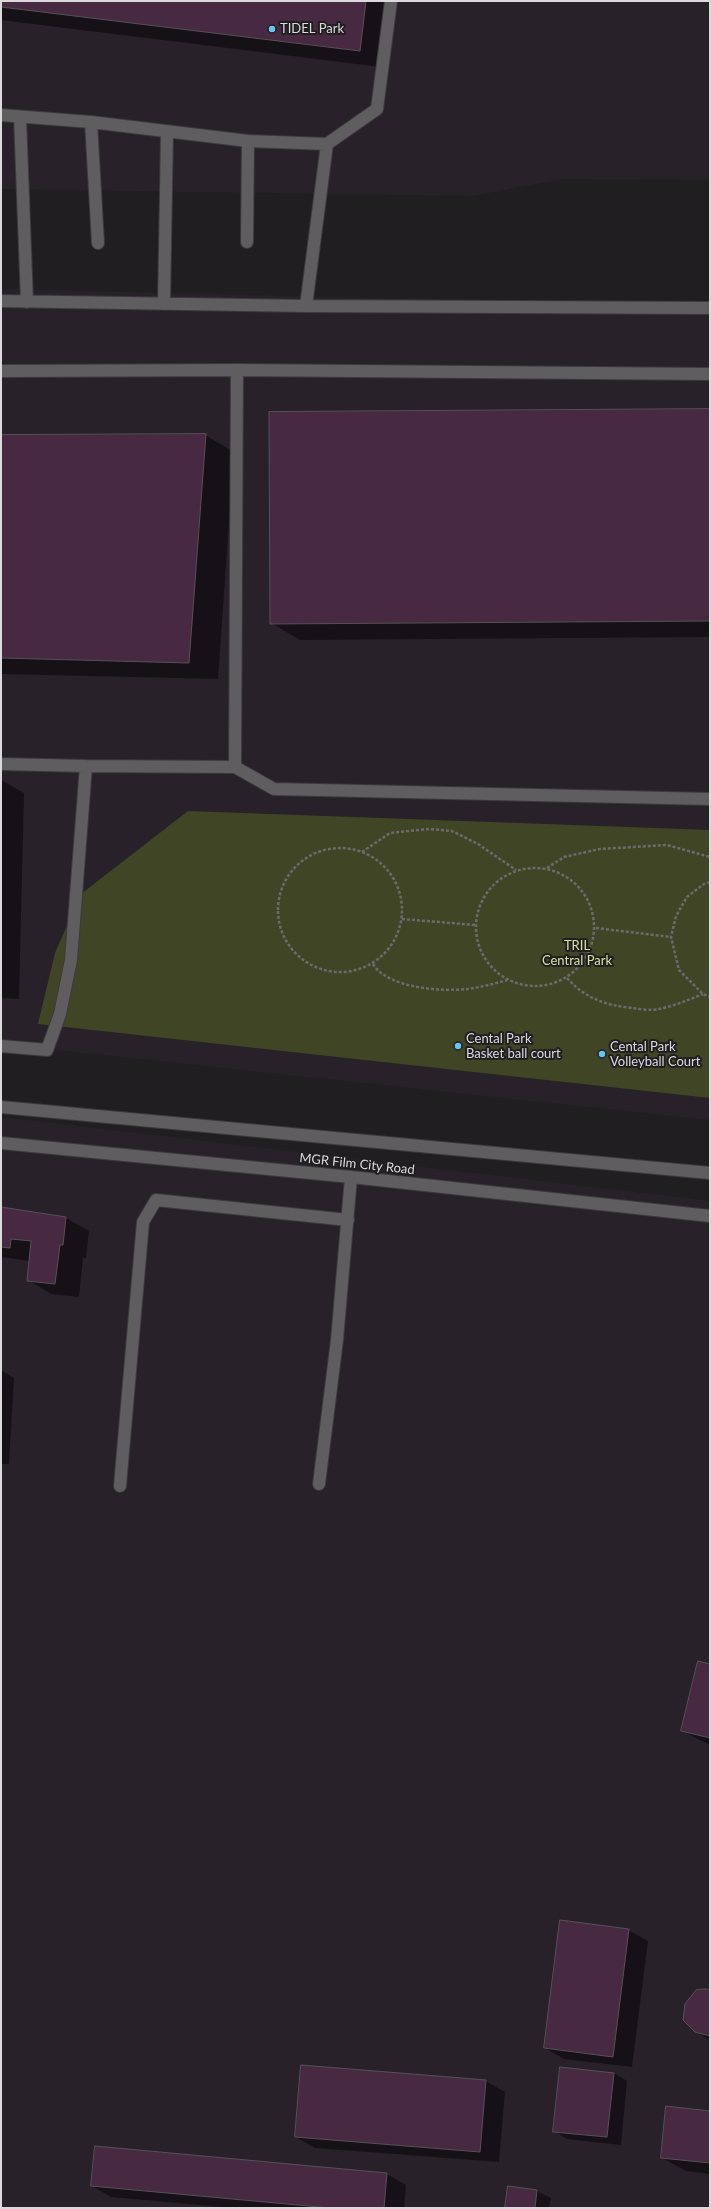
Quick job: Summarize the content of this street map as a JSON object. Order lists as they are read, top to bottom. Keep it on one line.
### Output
{"streets":{"lane":["MGR Film City Road"]},"parks":["TRIL Central Park"],"places":["TIDEL Park","Cental Park Basket ball court","Cental Park Volleyball Court"]}
